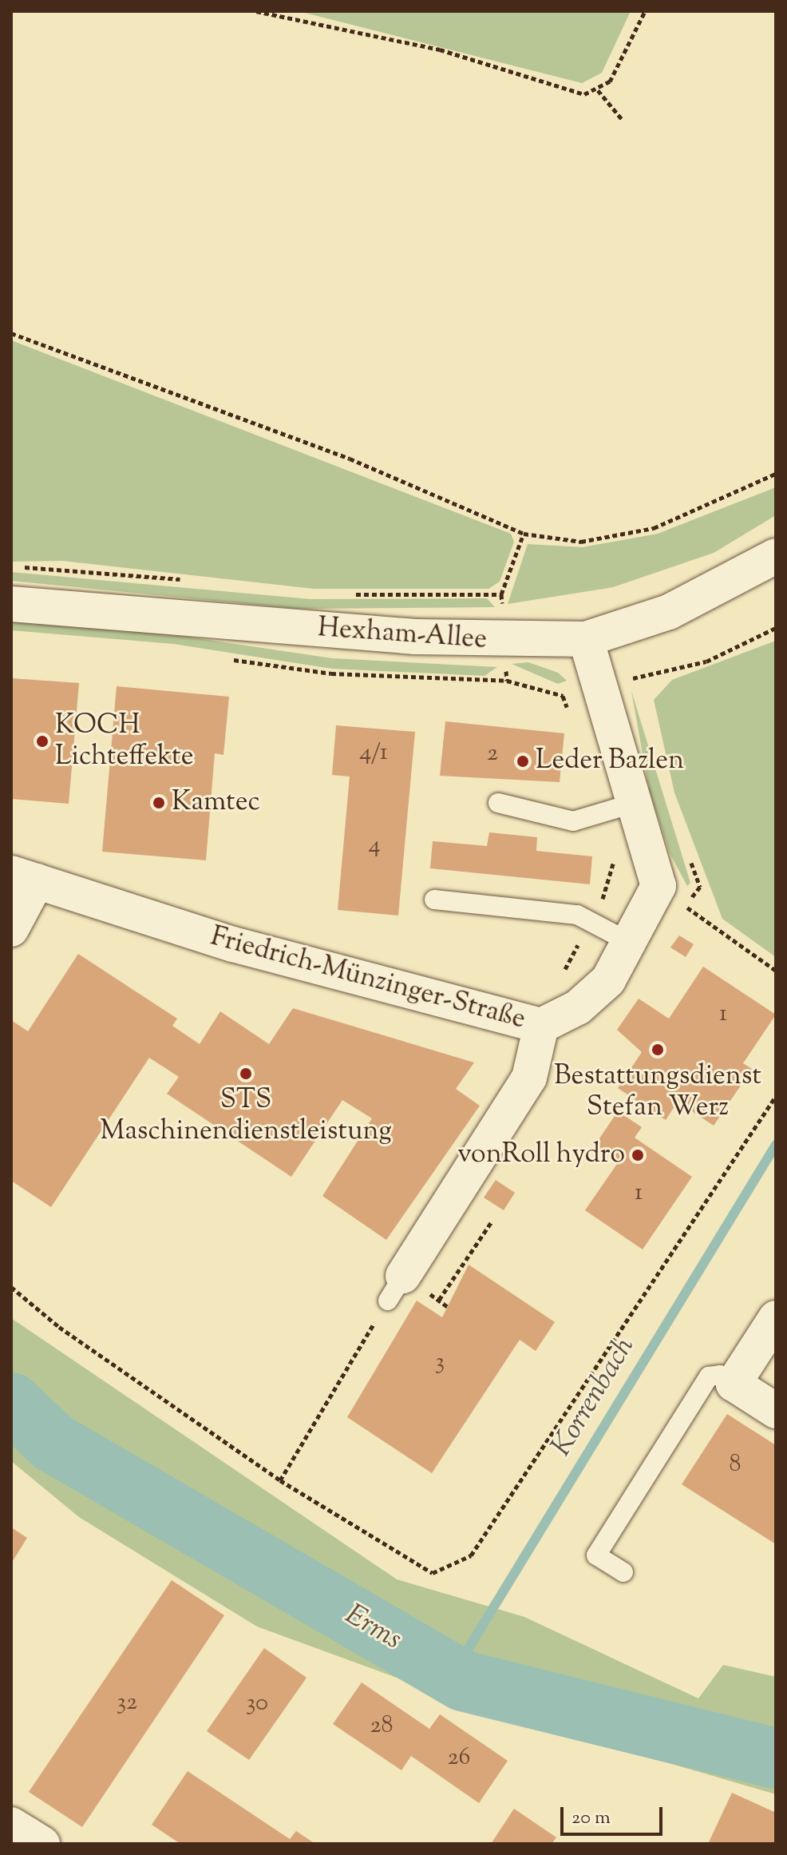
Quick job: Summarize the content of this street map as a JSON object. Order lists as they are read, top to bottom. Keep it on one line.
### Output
{"streets":{"street":["Hexham-Allee","Friedrich-Münzinger-Straße"]},"crossings":[["Hexham-Allee","Friedrich-Münzinger-Straße"]],"water":["Korrenbach","Erms"],"places":["KOCH Lichteffekte","Leder Bazlen","Kamtec","Bestattungsdienst Stefan Werz","STS Maschinendienstleistung","vonRoll hydro"],"house_numbers":["4/1","2","4","1","1","3","8","32","30","28","26"],"scale_bar":"20 m"}
